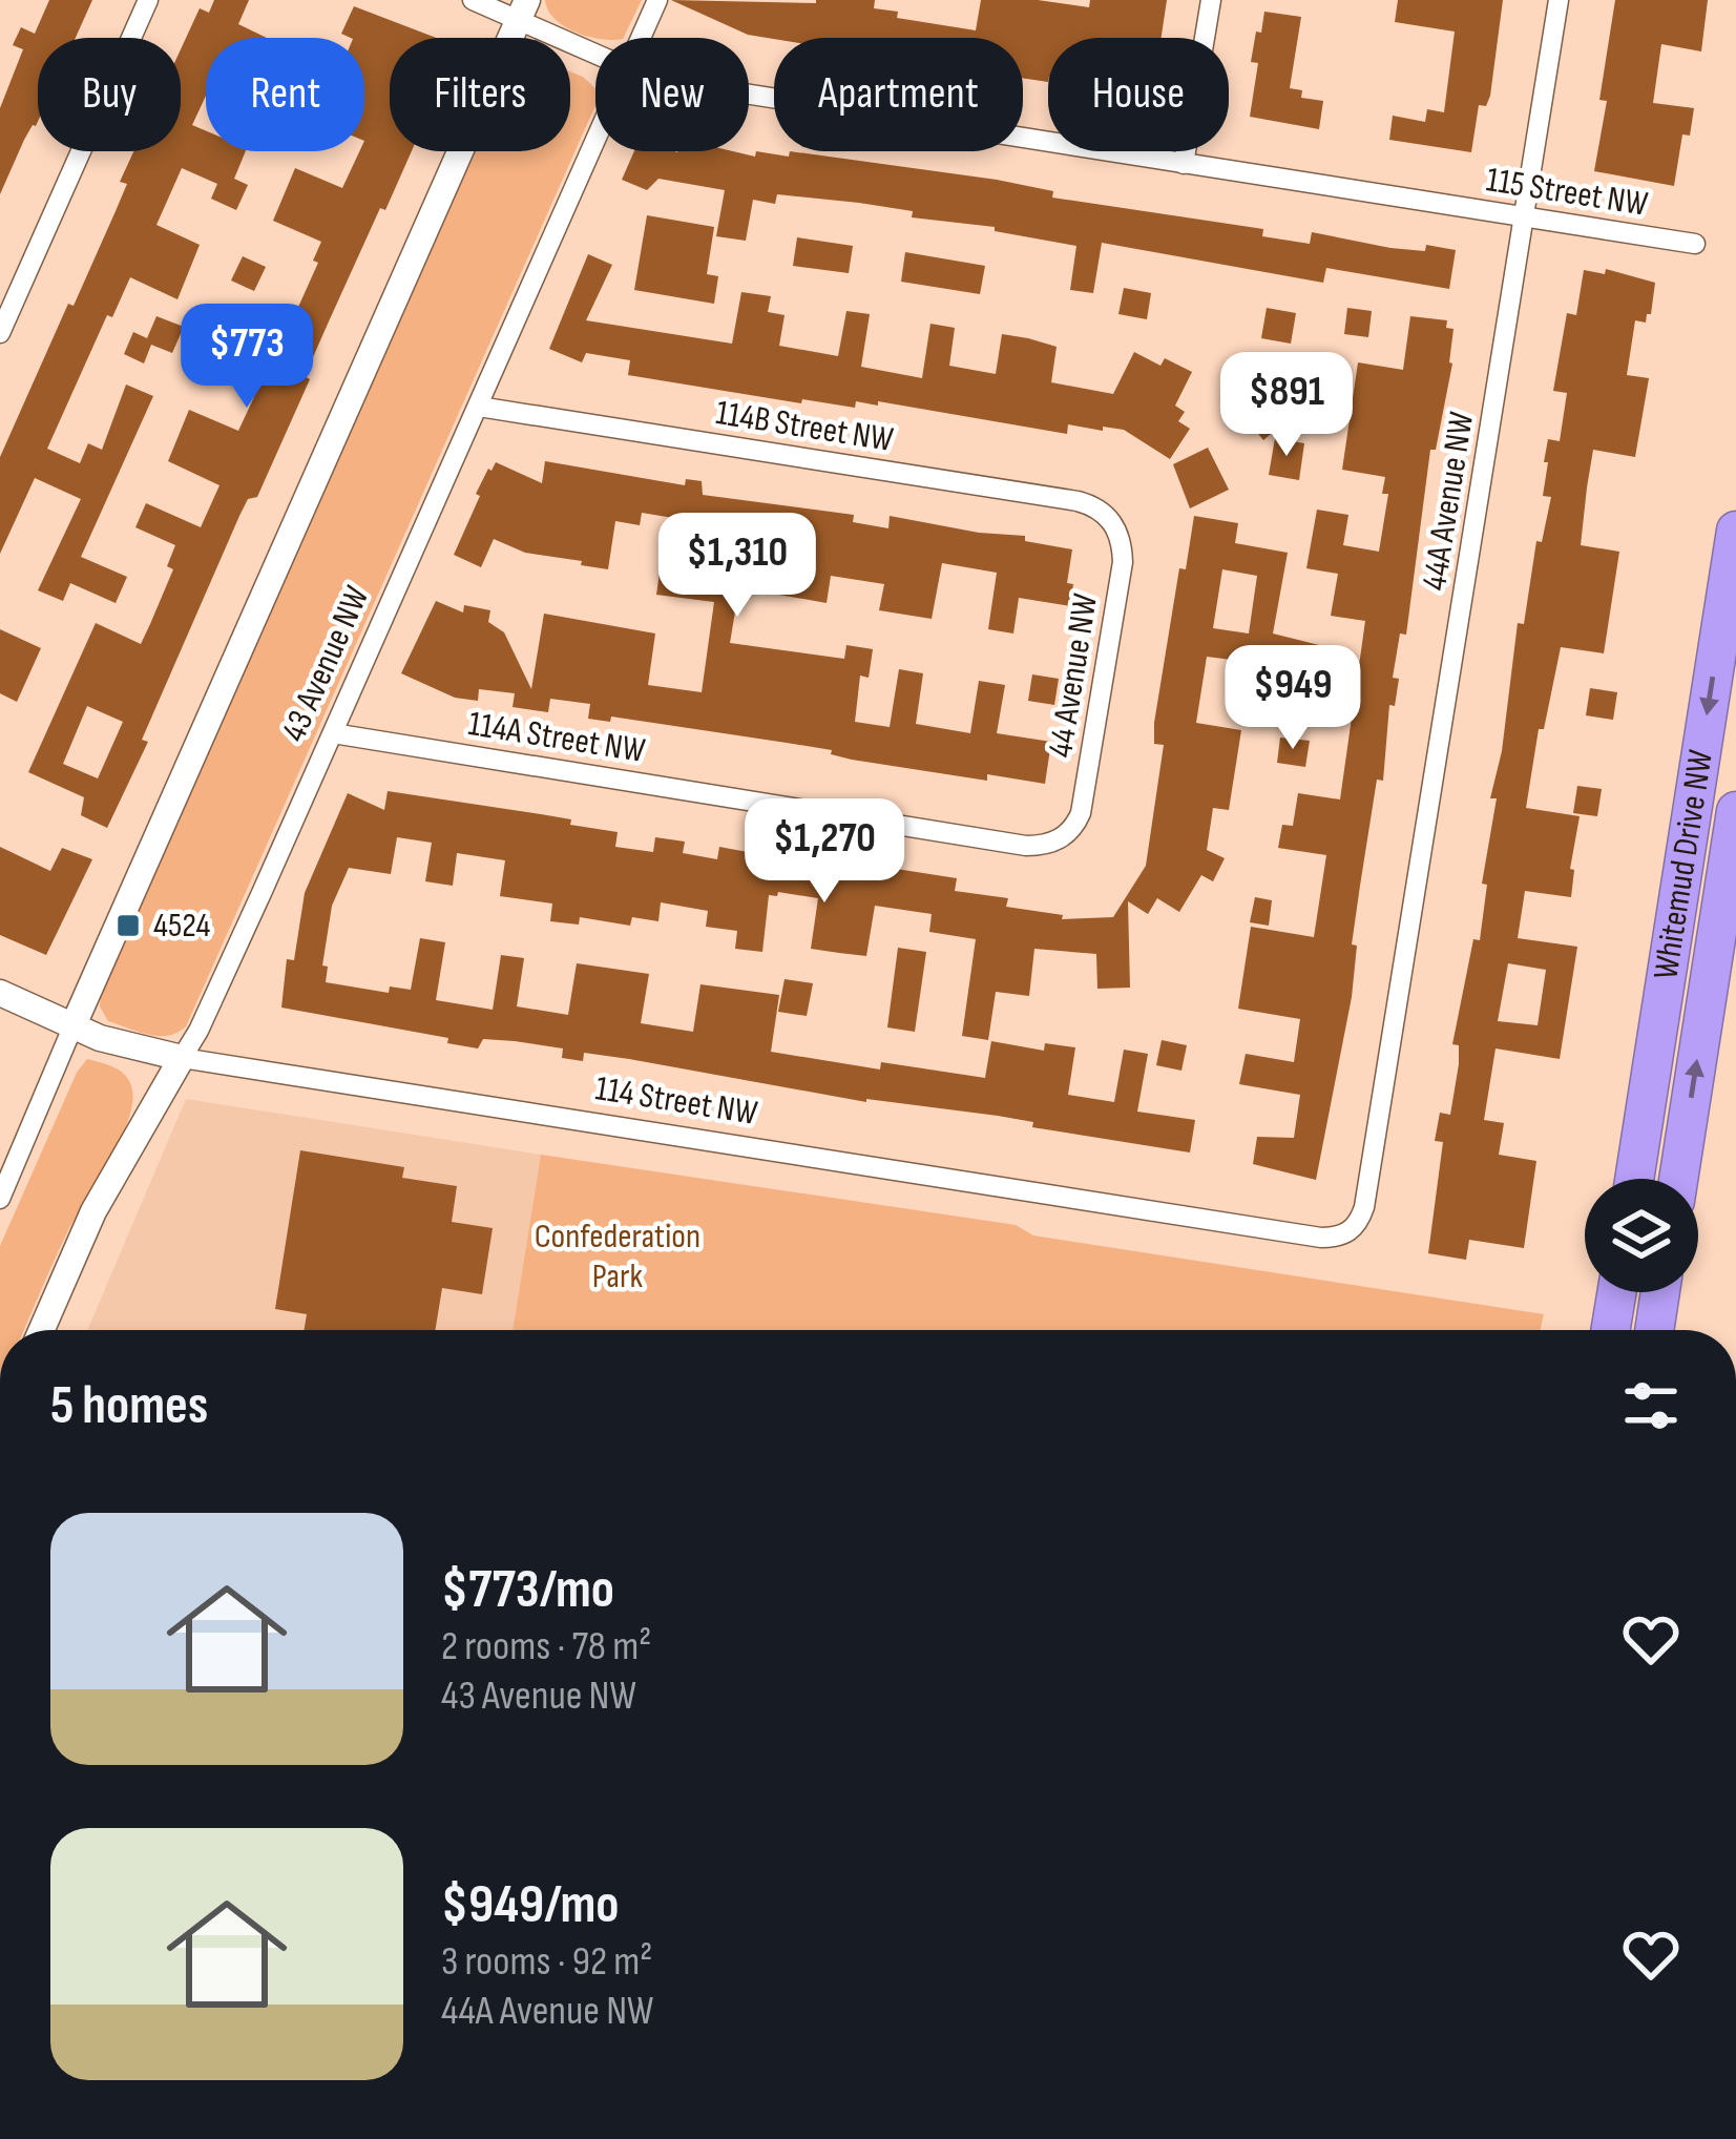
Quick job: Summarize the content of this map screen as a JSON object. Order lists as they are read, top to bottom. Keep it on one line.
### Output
{"streets":{"highway":["Whitemud Drive NW"],"street":["115 Street NW","114B Street NW","44A Avenue NW","43 Avenue NW","44 Avenue NW","114A Street NW","114 Street NW"]},"crossings":[["115 Street NW","44A Avenue NW"],["114B Street NW","43 Avenue NW"],["114B Street NW","44 Avenue NW"],["44A Avenue NW","114 Street NW"],["43 Avenue NW","114A Street NW"],["43 Avenue NW","114 Street NW"],["44 Avenue NW","114A Street NW"]],"parks":["Confederation Park"],"places":{"transit":["4524"]},"page":{"chip":["Buy","Rent","Filters","New","Apartment","House"],"price":["$773","$891","$1,310","$949","$1,270"],"heading":"5 homes","list":[{"name":"$773/mo","note":"2 rooms · 78 m² · 43 Avenue NW"},{"name":"$949/mo","note":"3 rooms · 92 m² · 44A Avenue NW"}]}}
